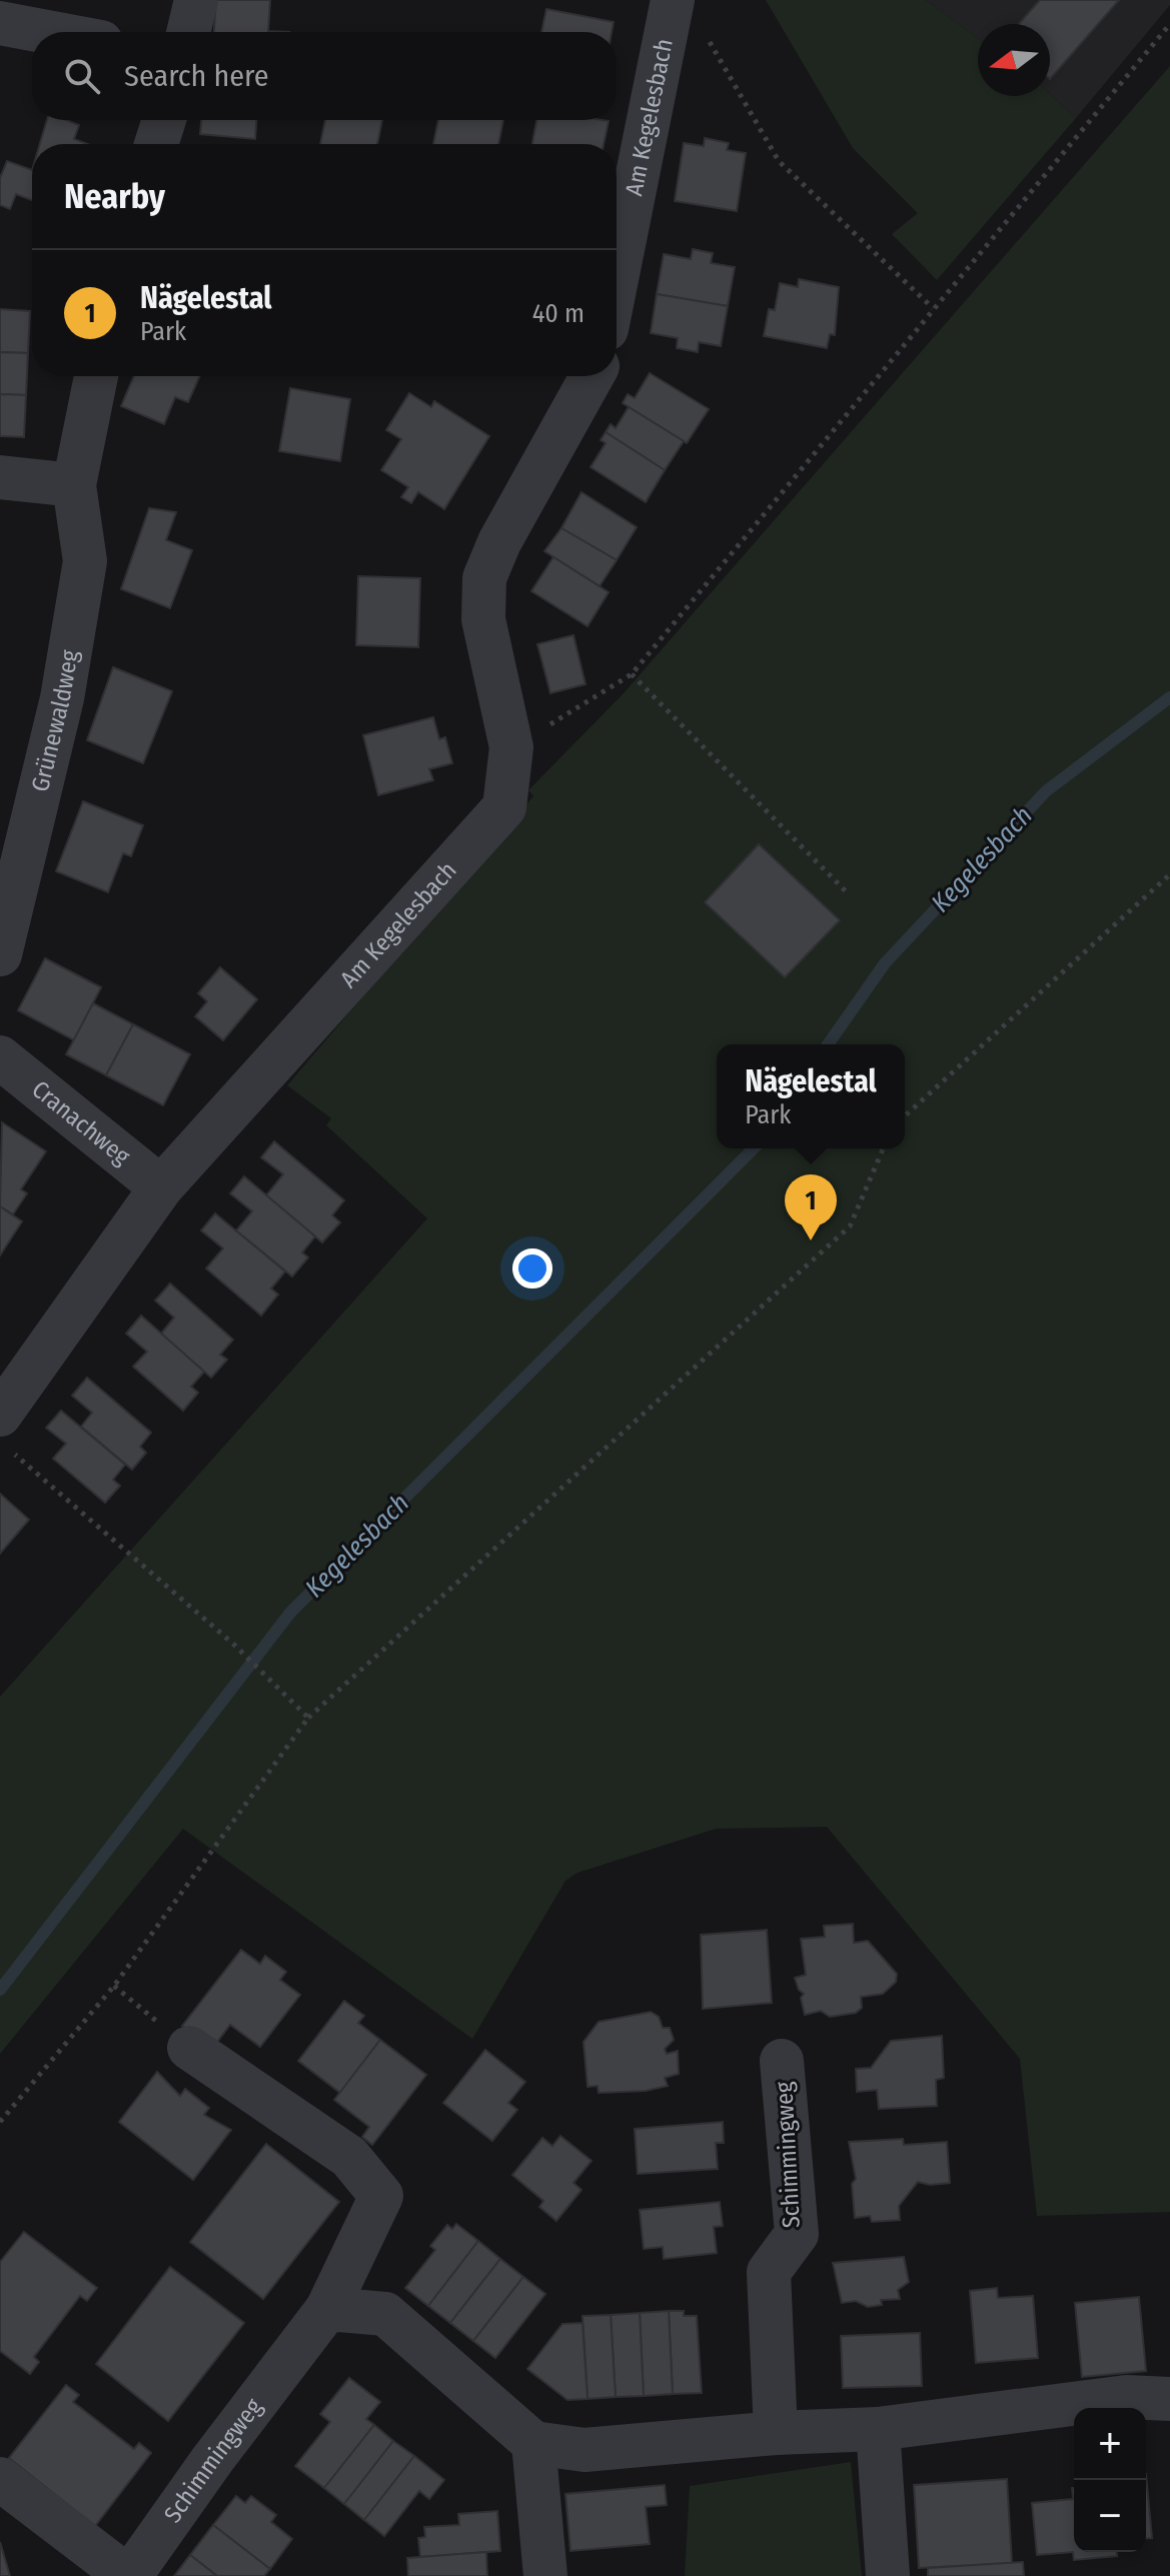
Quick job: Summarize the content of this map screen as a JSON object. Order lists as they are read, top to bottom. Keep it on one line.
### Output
{"streets":{"street":["Am Kegelesbach","Grünewaldweg","Cranachweg","Schimmingweg"]},"crossings":[["Am Kegelesbach","Cranachweg"]],"water":["Kegelesbach"],"north":"left","page":{"search":"Search here","heading":"Nearby","list":[{"mark":"1","name":"Nägelestal","note":"Park","value":"40 m"}],"popup":["Nägelestal","Park"],"pins":"1","map_buttons":["+","−"]}}
